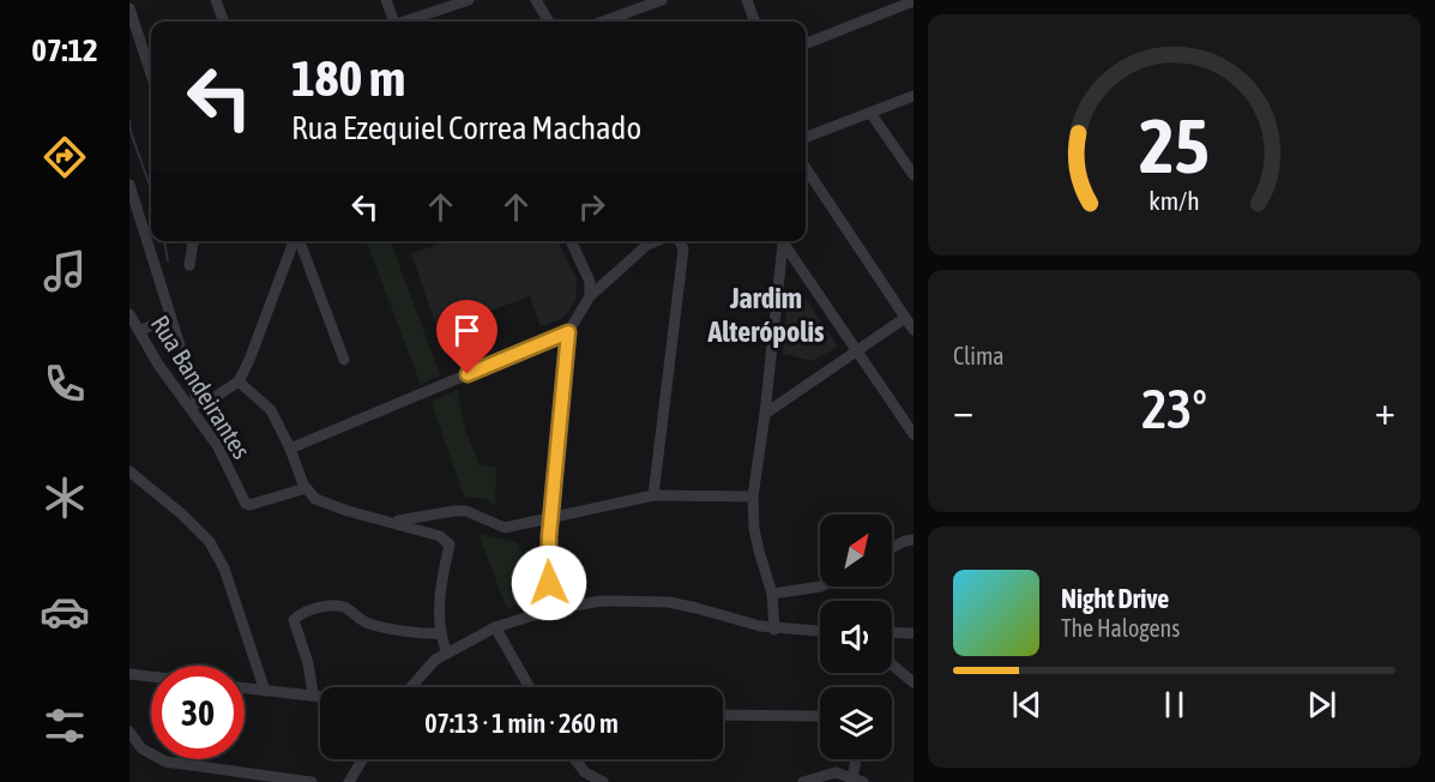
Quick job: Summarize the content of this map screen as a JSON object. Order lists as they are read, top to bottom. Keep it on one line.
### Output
{"streets":{"street":["Rua Bandeirantes"]},"districts":["Jardim Alterópolis"],"north":"top right","page":{"tabs":"07:12","turn":["180 m","Rua Ezequiel Correa Machado"],"tile":"Clima","heat":["−","23°","+"],"song":["Night Drive","The Halogens"],"limit":"30","trip":"07:13 · 1 min · 260 m","gauge":["25","km/h"]}}
